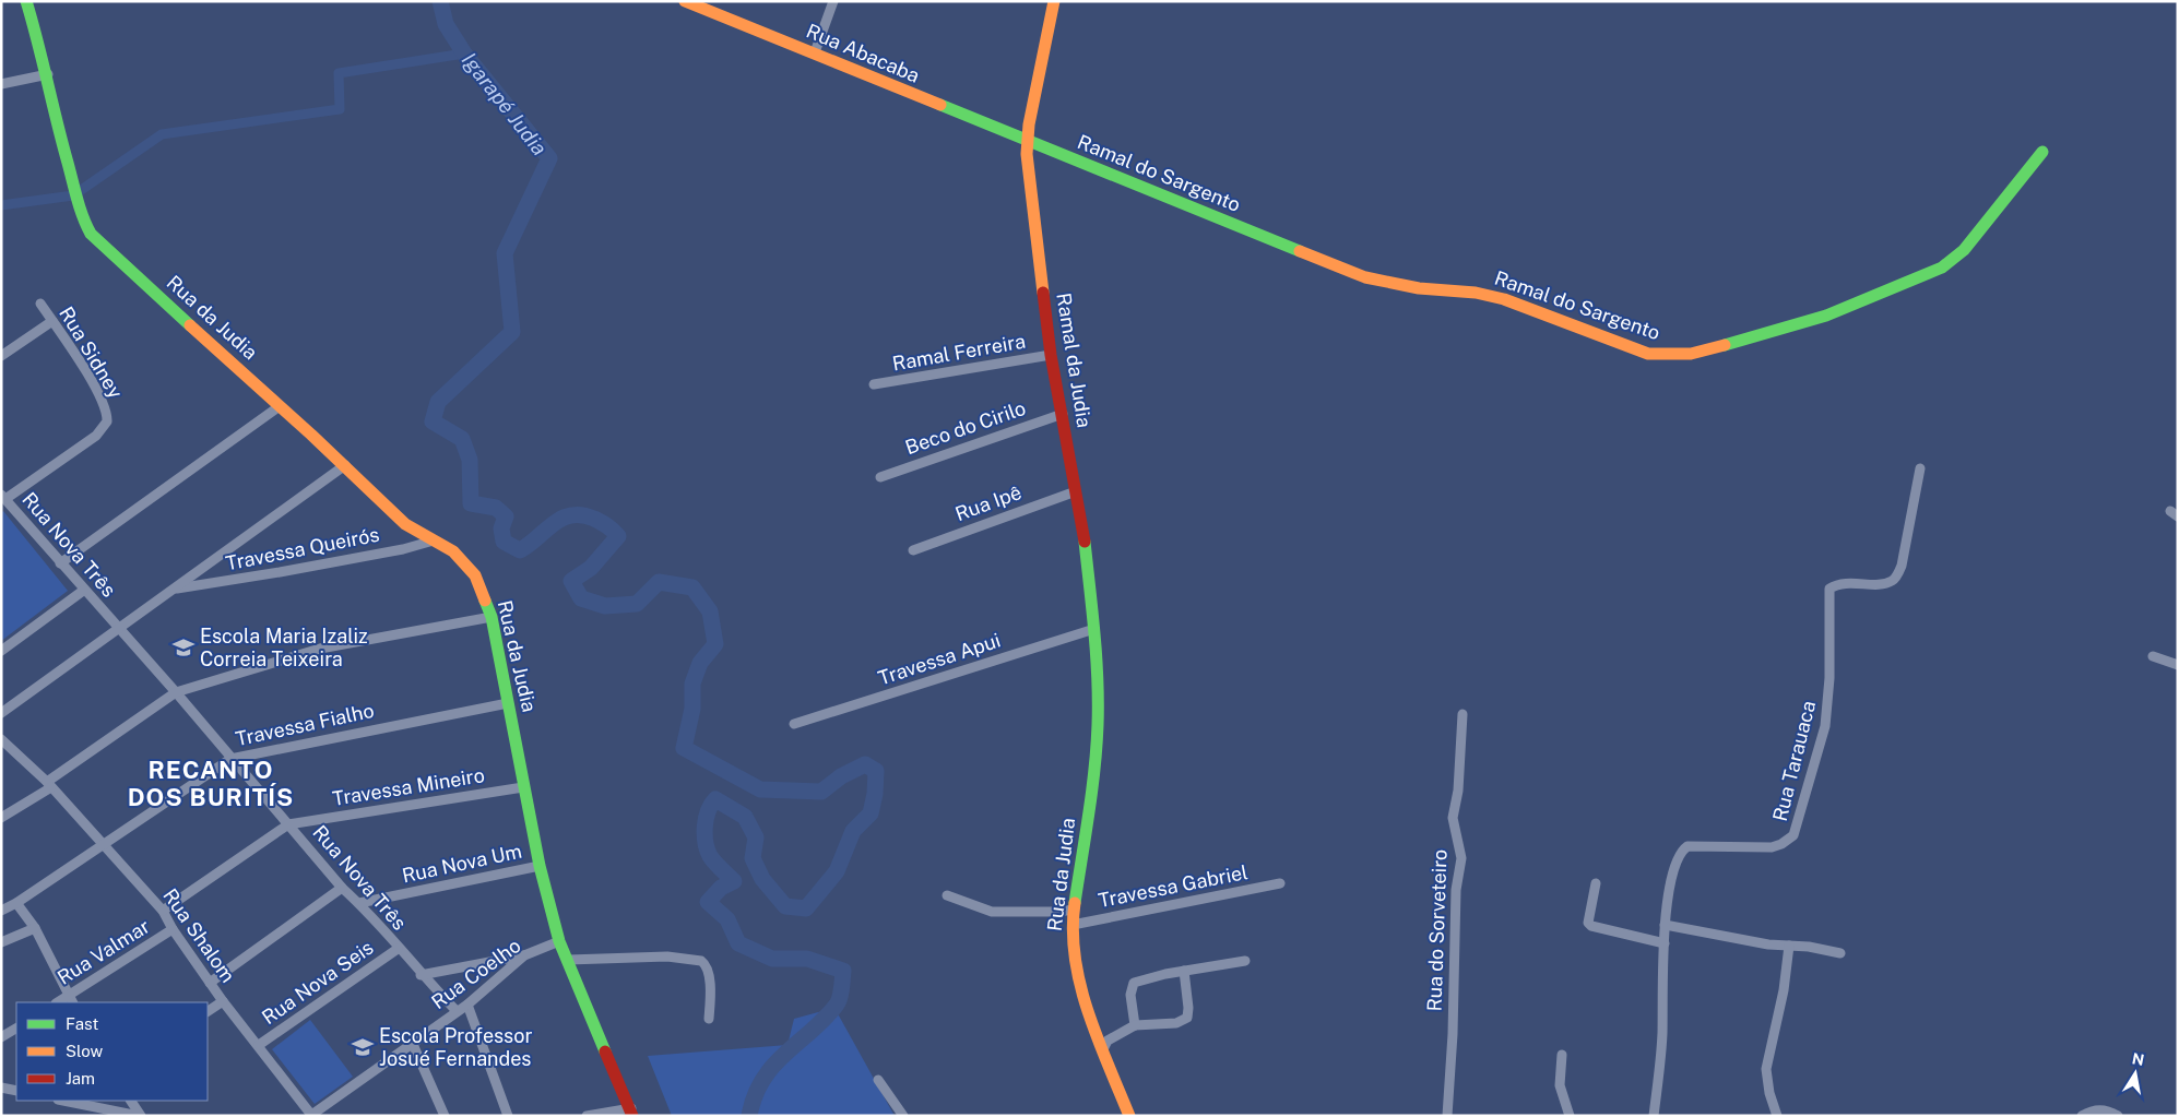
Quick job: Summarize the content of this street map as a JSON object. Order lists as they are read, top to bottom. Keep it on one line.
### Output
{"streets":{"street":["Rua Abacaba","Ramal do Sargento","Rua da Judia","Rua Sidney","Ramal Ferreira","Ramal da Judia","Beco do Cirilo","Rua Ipê","Rua Nova Três","Travessa Queirós","Travessa Apui","Travessa Fialho","Rua Tarauaca","Travessa Mineiro","Rua Nova Um","Travessa Gabriel","Rua do Sorveteiro","Rua Shalom","Rua Valmar","Rua Coelho","Rua Nova Seis"]},"crossings":[["Rua Abacaba","Ramal do Sargento"],["Rua Abacaba","Ramal da Judia"],["Ramal do Sargento","Ramal da Judia"],["Rua da Judia","Ramal da Judia"],["Rua da Judia","Travessa Queirós"],["Rua da Judia","Travessa Fialho"],["Rua da Judia","Travessa Mineiro"],["Rua da Judia","Rua Nova Um"],["Rua da Judia","Travessa Gabriel"],["Rua da Judia","Rua Coelho"],["Rua Sidney","Rua Nova Três"],["Ramal Ferreira","Ramal da Judia"],["Ramal da Judia","Beco do Cirilo"],["Ramal da Judia","Rua Ipê"],["Ramal da Judia","Travessa Apui"],["Rua Nova Três","Travessa Queirós"],["Rua Nova Três","Travessa Fialho"],["Rua Nova Três","Travessa Mineiro"],["Rua Nova Três","Rua Nova Um"],["Rua Nova Três","Rua Coelho"],["Rua Nova Três","Rua Nova Seis"],["Travessa Fialho","Rua Shalom"],["Travessa Mineiro","Rua Shalom"],["Rua Shalom","Rua Valmar"],["Rua Shalom","Rua Coelho"],["Rua Shalom","Rua Nova Seis"]],"districts":["RECANTO DOS BURITÍS"],"water":["Igarapé Judia"],"places":{"school or university":["Escola Maria Izaliz Correia Teixeira","Escola Professor Josué Fernandes"]},"legend":["Fast","Slow","Jam"],"north":"top"}
